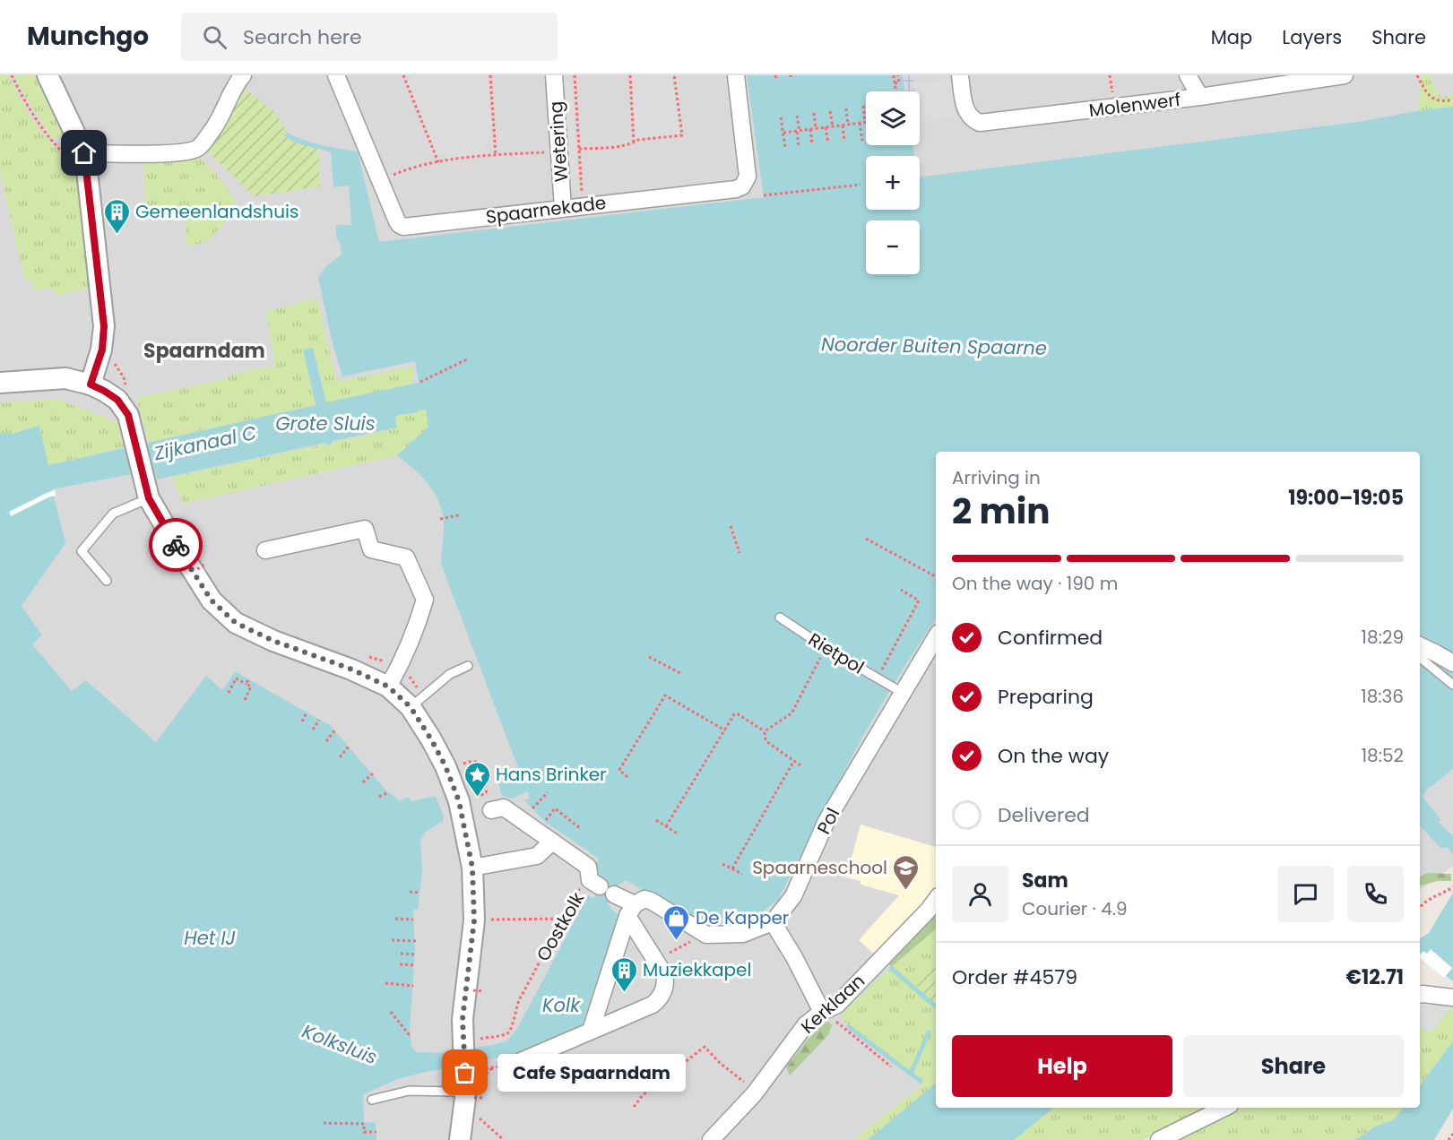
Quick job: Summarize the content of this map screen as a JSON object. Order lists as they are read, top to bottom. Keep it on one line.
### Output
{"streets":{"street":["Molenwerf","Wetering","Spaarnekade","Pol","Oostkolk","Kerklaan"],"lane":["Rietpol"]},"crossings":[["Wetering","Spaarnekade"],["Rietpol","Pol"]],"districts":["Spaarndam"],"water":["Noorder Buiten Spaarne","Grote Sluis","Zijkanaal C","Het IJ","Kolk","Kolksluis"],"places":{"building":["Gemeenlandshuis","Muziekkapel"],"place":["Hans Brinker"],"school or university":["Spaarneschool"],"shop":["De Kapper"],"other":["Cafe Spaarndam"]},"page":{"header":"Munchgo","search":"Search here","nav":["Map","Layers","Share"],"map_buttons":["+","−"],"heading":["2 min","Arriving in","19:00–19:05"],"panel":["Sam","Courier · 4.9","Order #4579","€12.71"],"bar":"On the way · 190 m","list":[["Confirmed","18:29"],["Preparing","18:36"],["On the way","18:52"],"Delivered"],"buttons":["Help","Share"],"bubble":"Cafe Spaarndam"}}
